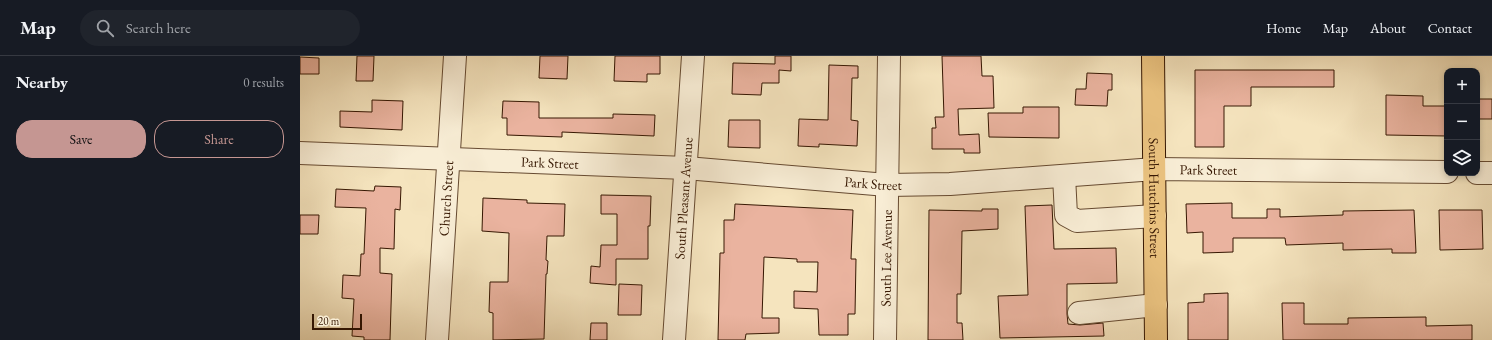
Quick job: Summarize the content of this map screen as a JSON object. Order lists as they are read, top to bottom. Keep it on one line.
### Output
{"streets":{"main road":["South Hutchins Street"],"street":["Park Street","Church Street","South Pleasant Avenue","South Lee Avenue"]},"crossings":[["Park Street","Church Street"],["Park Street","South Pleasant Avenue"],["Park Street","South Hutchins Street"],["Park Street","South Lee Avenue"]],"scale_bar":"20 m","page":{"header":"Map","search":"Search here","nav":["Home","Map","About","Contact"],"heading":["Nearby","0 results"],"map_buttons":["+","−"],"buttons":["Save","Share"],"scale":"20 m"}}
